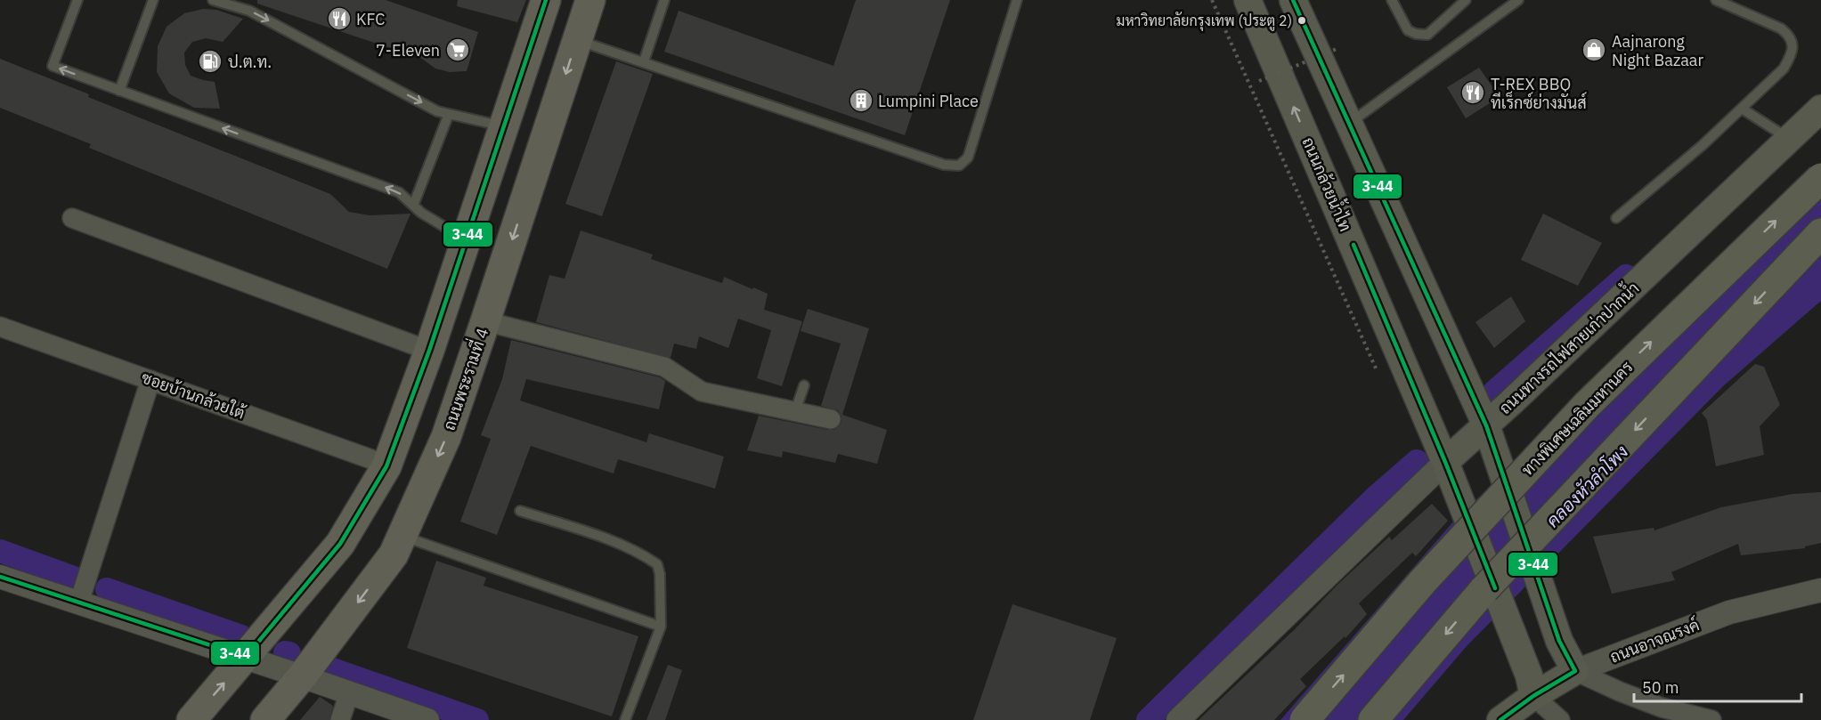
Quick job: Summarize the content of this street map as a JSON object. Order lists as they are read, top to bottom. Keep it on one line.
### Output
{"streets":{"highway":["ทางพิเศษเฉลิมมหานคร"],"main road":["ถนนกล้วยน้ำไท","ถนนทางรถไฟสายเก่าปากน้ำ","ถนนพระรามที่ 4","ถนนอาจณรงค์"],"street":["ซอยบ้านกล้วยใต้"]},"crossings":[["ถนนกล้วยน้ำไท","ถนนทางรถไฟสายเก่าปากน้ำ"],["ถนนกล้วยน้ำไท","ถนนอาจณรงค์"]],"water":["คลองหัวลำโพง"],"places":{"restaurant":["KFC","T-REX BBQ ทีเร็กซ์ย่างมันส์"],"other":["มหาวิทยาลัยกรุงเทพ (ประตู 2)"],"supermarket":["7-Eleven"],"shop":["Aajnarong Night Bazaar"],"fuel station":["ป.ต.ท."],"building":["Lumpini Place"]},"lines":["transit line 3-44"],"scale_bar":"50 m"}
